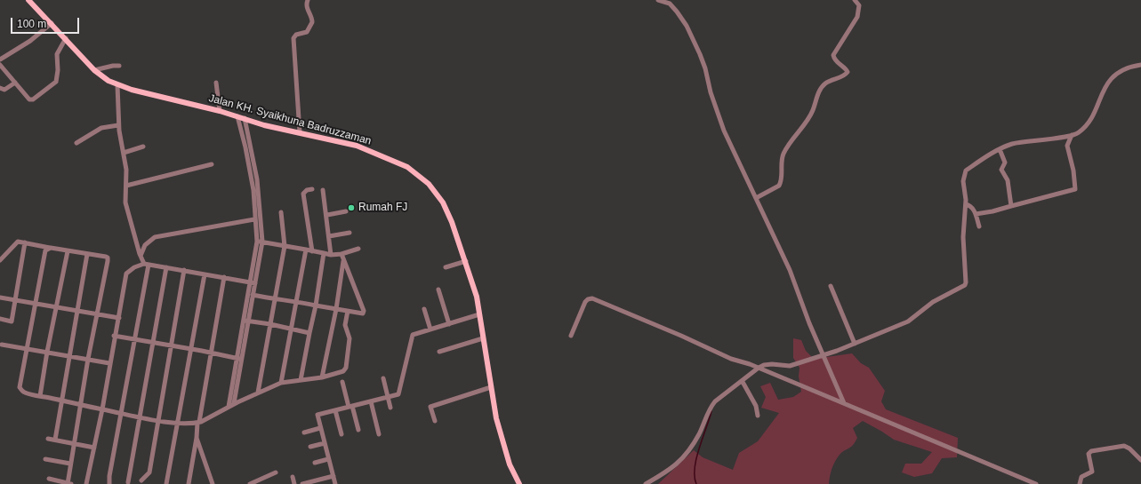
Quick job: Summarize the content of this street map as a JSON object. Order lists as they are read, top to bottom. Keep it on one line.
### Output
{"streets":{"main road":["Jalan KH. Syaikhuna Badruzzaman"]},"places":["Rumah FJ"],"scale_bar":"100 m"}
